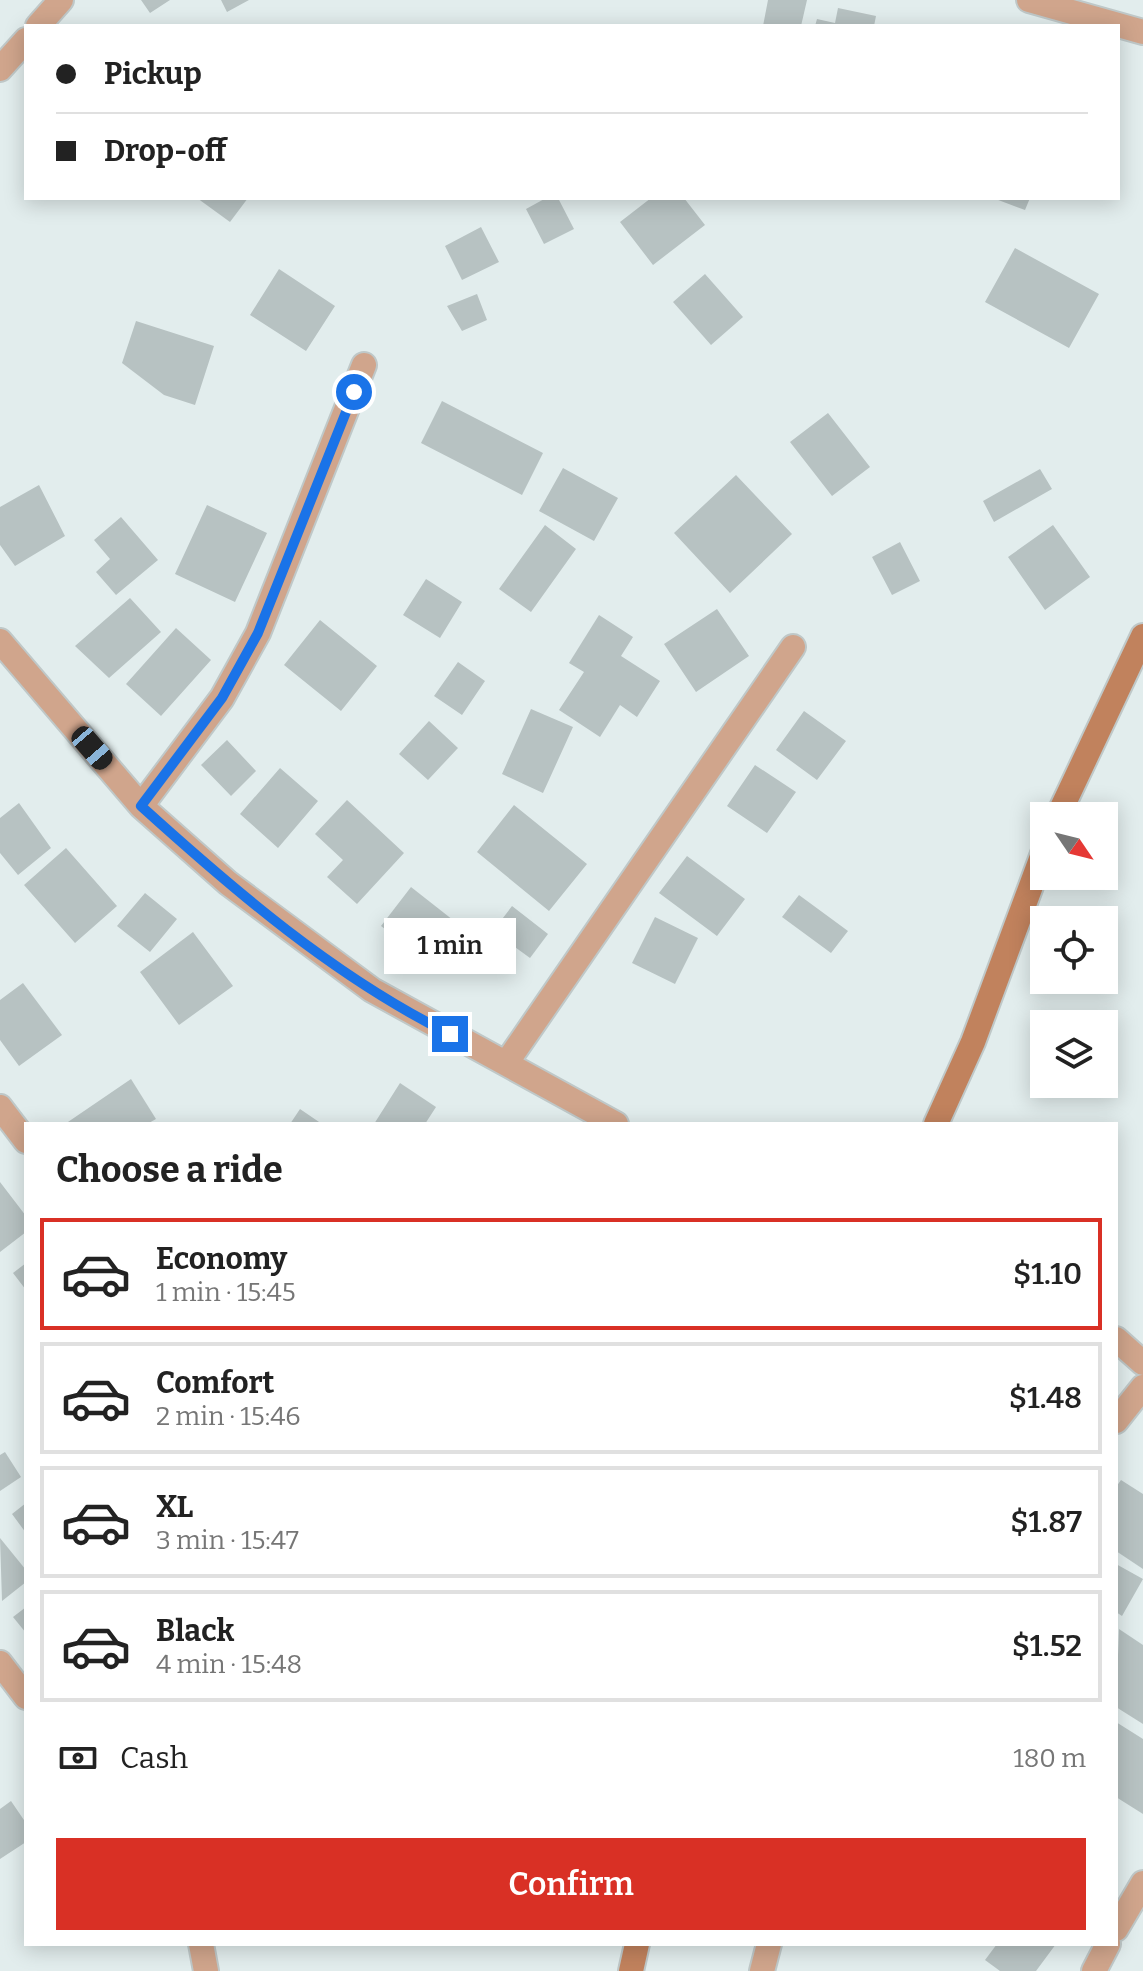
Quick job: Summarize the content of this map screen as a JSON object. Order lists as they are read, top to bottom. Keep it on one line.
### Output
{"north":"bottom right","page":{"banner":["Pickup","Drop-off"],"bubble":"1 min","heading":"Choose a ride","list":[{"name":"Economy","note":"1 min · 15:45","value":"$1.10"},{"name":"Comfort","note":"2 min · 15:46","value":"$1.48"},{"name":"XL","note":"3 min · 15:47","value":"$1.87"},{"name":"Black","note":"4 min · 15:48","value":"$1.52"}],"pay":["Cash","180 m"],"buttons":"Confirm"}}
